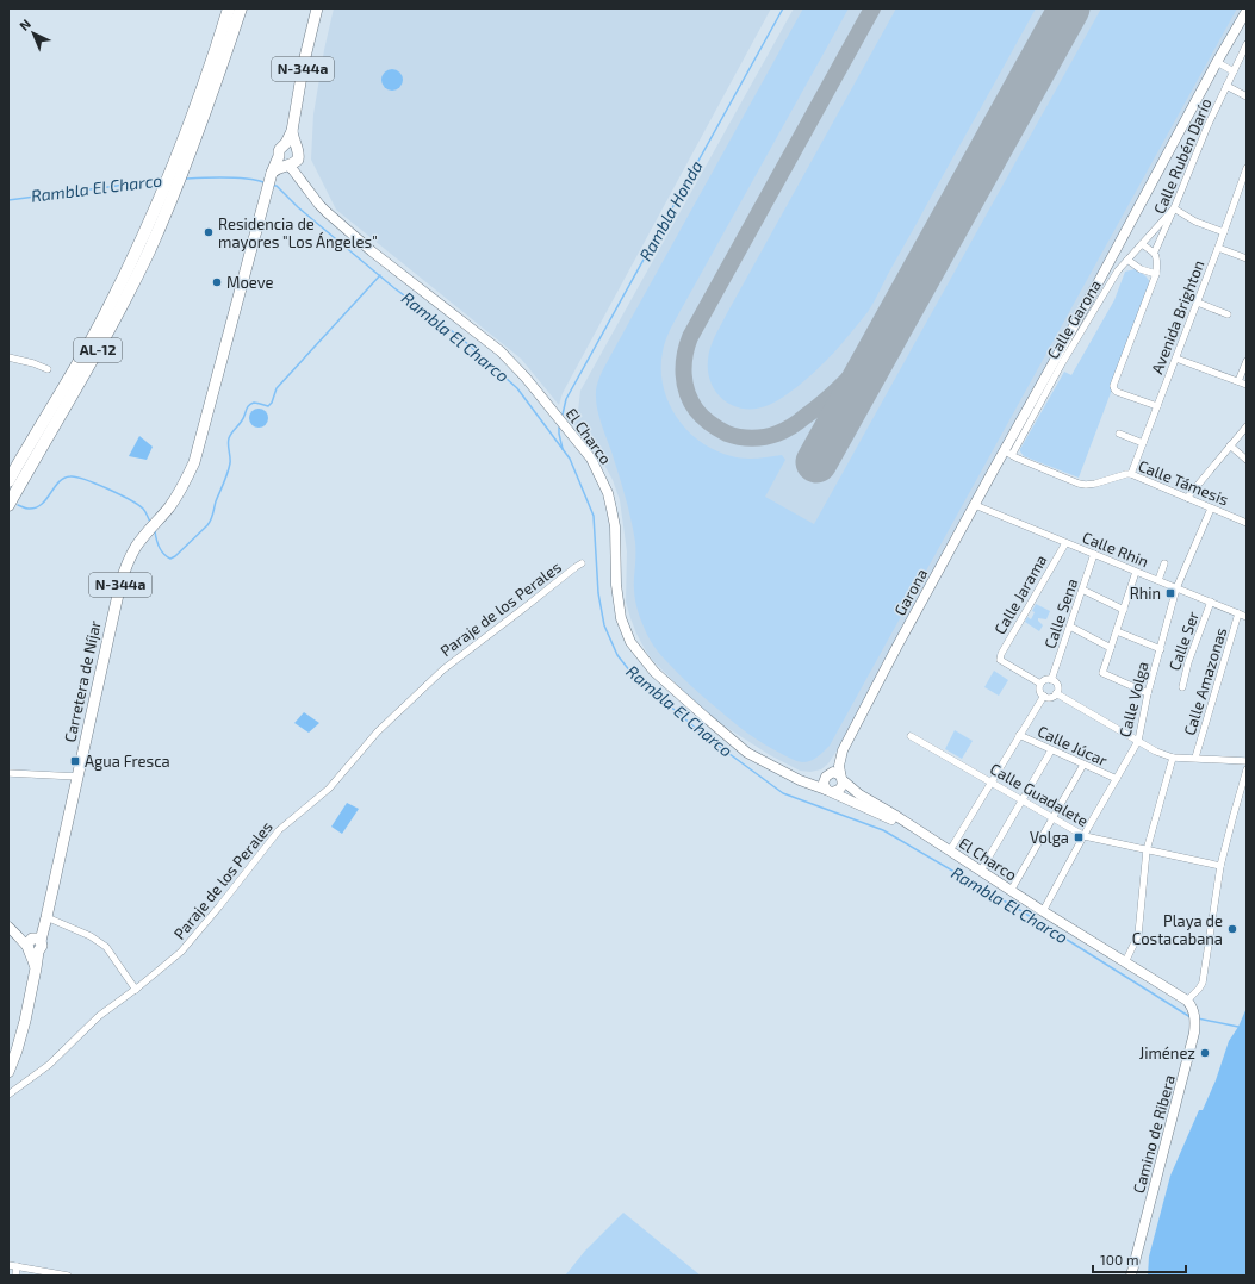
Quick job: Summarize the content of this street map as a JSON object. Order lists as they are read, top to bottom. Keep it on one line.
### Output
{"streets":{"highway":["AL-12"],"main road":["N-344a","El Charco","Garona","Carretera de Níjar","Camino de Ribera"],"street":["Calle Rubén Darío","Avenida Brighton","Calle Garona","Calle Támesis","Calle Rhin","Calle Jarama","Paraje de los Perales","Calle Sena","Calle Ser","Calle Amazonas","Calle Volga","Calle Júcar","Calle Guadalete"]},"crossings":[["Calle Rubén Darío","Avenida Brighton"],["Calle Rubén Darío","Calle Garona"],["Avenida Brighton","Calle Támesis"],["Calle Garona","Calle Támesis"],["Calle Garona","Garona"],["El Charco","Garona"],["El Charco","Carretera de Níjar"],["El Charco","Calle Volga"],["El Charco","Camino de Ribera"],["Calle Támesis","Garona"],["Calle Támesis","Calle Volga"],["Calle Rhin","Garona"],["Calle Rhin","Calle Jarama"],["Calle Rhin","Calle Sena"],["Calle Rhin","Calle Ser"],["Calle Rhin","Calle Amazonas"],["Calle Rhin","Calle Volga"],["Calle Jarama","Calle Sena"],["Calle Volga","Calle Júcar"],["Calle Volga","Calle Guadalete"]],"water":["Rambla El Charco","Rambla Honda"],"places":{"other":["Residencia de mayores \"Los Ángeles\"","Moeve","Playa de Costacabana","Jiménez"],"transit":["Rhin","Agua Fresca","Volga"]},"scale_bar":"100 m","north":"top left"}
